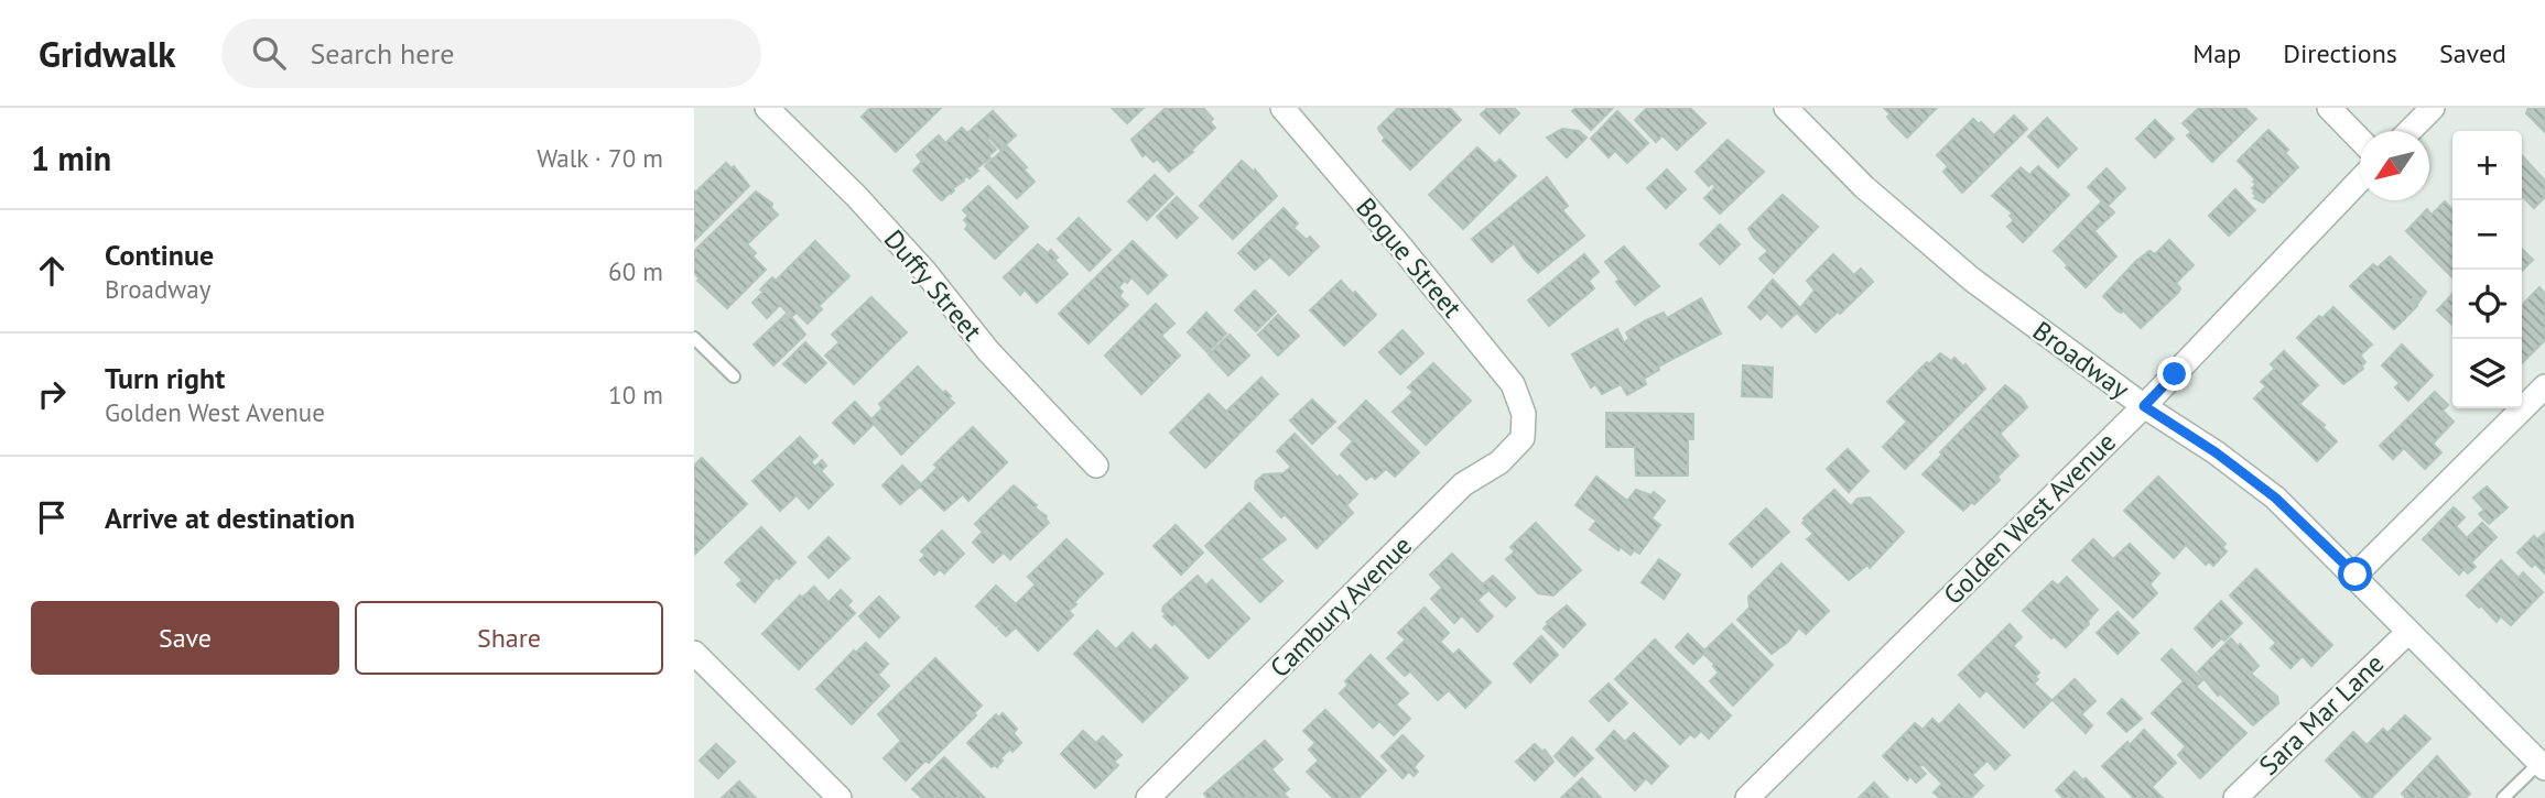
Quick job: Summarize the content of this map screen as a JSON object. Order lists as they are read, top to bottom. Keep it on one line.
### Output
{"streets":{"street":["Bogue Street","Duffy Street","Broadway","Golden West Avenue","Cambury Avenue","Sara Mar Lane"]},"crossings":[["Bogue Street","Cambury Avenue"],["Broadway","Golden West Avenue"],["Broadway","Sara Mar Lane"]],"north":"bottom left","page":{"header":"Gridwalk","search":"Search here","nav":["Map","Directions","Saved"],"heading":["1 min","Walk · 70 m"],"map_buttons":["+","−"],"list":[["Continue","Broadway","60 m"],["Turn right","Golden West Avenue","10 m"],"Arrive at destination"],"buttons":["Save","Share"]}}
